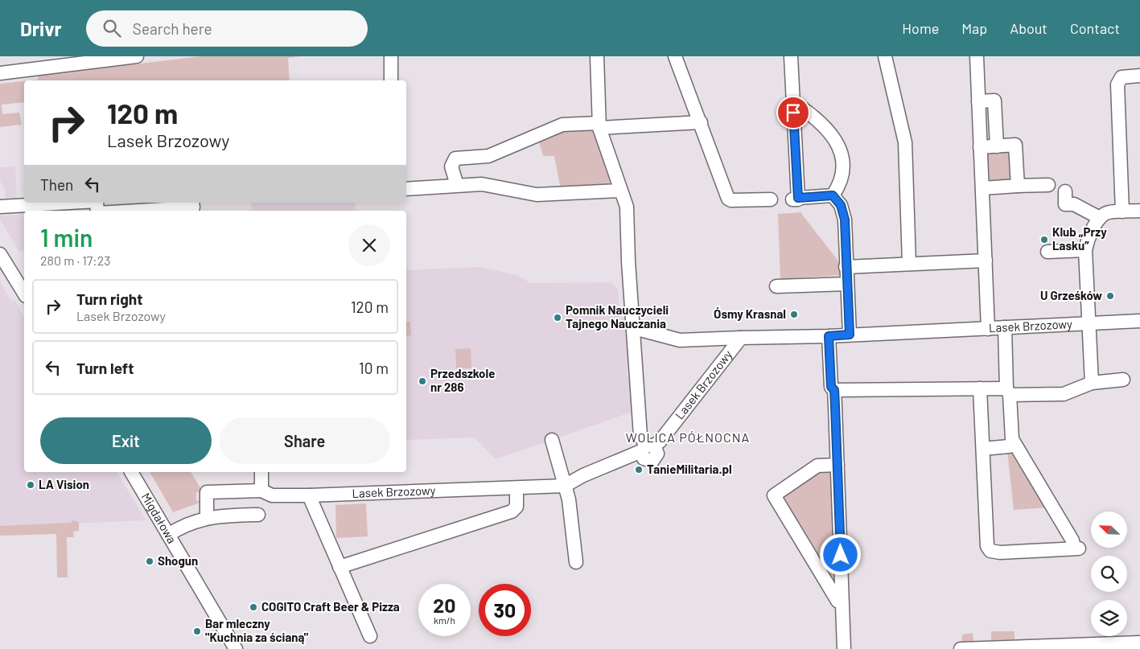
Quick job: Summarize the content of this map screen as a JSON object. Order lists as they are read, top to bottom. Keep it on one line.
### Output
{"streets":{"street":["Lasek Brzozowy","Migdałowa"]},"districts":["WOLICA PÓŁNOCNA"],"places":["Klub „Przy Lasku”","U Grześków","Ósmy Krasnal","Pomnik Nauczycieli Tajnego Nauczania","Przedszkole nr 286","TanieMilitaria.pl","LA Vision","Shogun","COGITO Craft Beer & Pizza","Bar mleczny \"Kuchnia za ścianą\""],"north":"top left","page":{"header":"Drivr","search":"Search here","nav":["Home","Map","About","Contact"],"turn":["120 m","Lasek Brzozowy"],"then":"Then","heading":["1 min","280 m · 17:23"],"list":[{"name":"Turn right","note":"Lasek Brzozowy","value":"120 m"},{"name":"Turn left","value":"10 m"}],"buttons":["Exit","Share"],"speed":"20 km/h","limit":"30"}}
